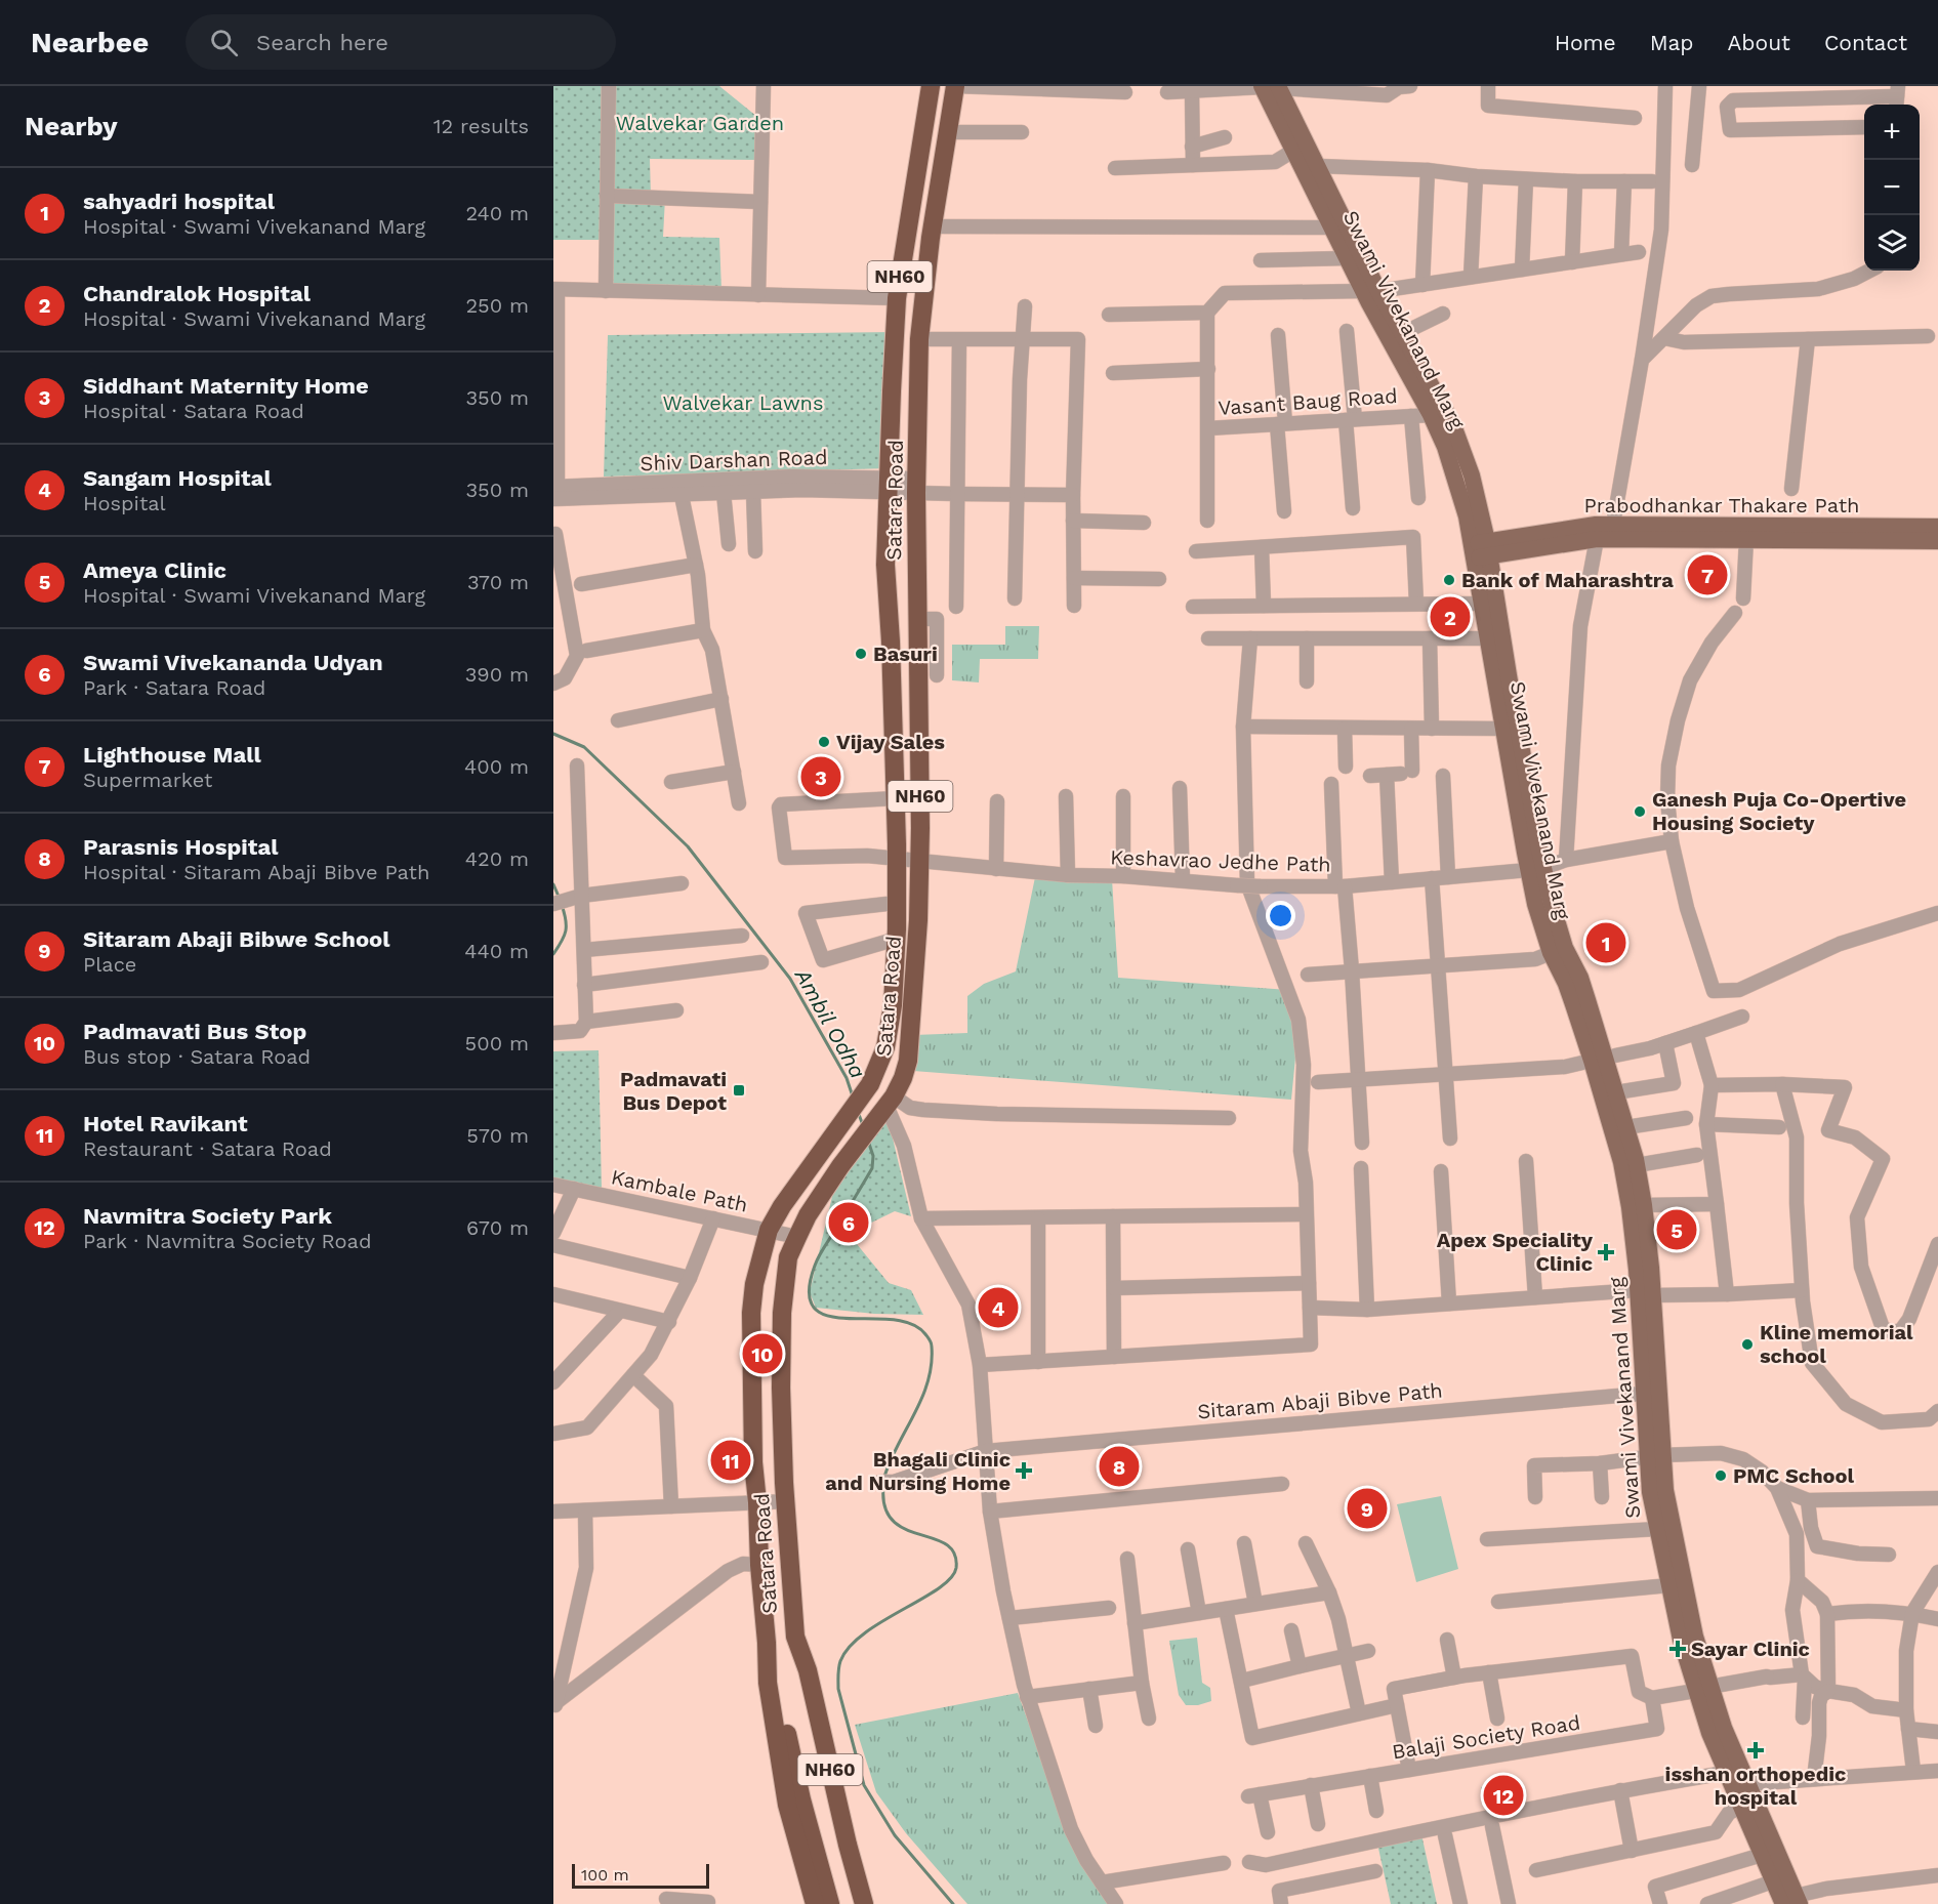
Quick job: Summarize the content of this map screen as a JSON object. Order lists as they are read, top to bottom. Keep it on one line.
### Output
{"streets":{"highway":["NH60","Satara Road"],"main road":["Swami Vivekanand Marg","Prabodhankar Thakare Path"],"street":["Vasant Baug Road","Shiv Darshan Road","Keshavrao Jedhe Path","Kambale Path","Sitaram Abaji Bibve Path","Balaji Society Road"]},"crossings":[["Swami Vivekanand Marg","Vasant Baug Road"],["Swami Vivekanand Marg","Prabodhankar Thakare Path"],["Swami Vivekanand Marg","Keshavrao Jedhe Path"],["Swami Vivekanand Marg","Sitaram Abaji Bibve Path"],["Shiv Darshan Road","Satara Road"],["Satara Road","Keshavrao Jedhe Path"],["Satara Road","Kambale Path"]],"water":["Ambil Odha"],"parks":["Walvekar Garden","Walvekar Lawns"],"places":{"other":["Bank of Maharashtra","Basuri","Vijay Sales","Ganesh Puja Co-Opertive Housing Society","Kline memorial school","PMC School"],"transit":["Padmavati Bus Depot"],"health":["Apex Speciality Clinic","Bhagali Clinic and Nursing Home","Sayar Clinic","isshan orthopedic hospital"]},"scale_bar":"100 m","page":{"header":"Nearbee","search":"Search here","nav":["Home","Map","About","Contact"],"heading":["Nearby","12 results"],"map_buttons":["+","−"],"list":[{"mark":"1","name":"sahyadri hospital","note":"Hospital · Swami Vivekanand Marg","value":"240 m"},{"mark":"2","name":"Chandralok Hospital","note":"Hospital · Swami Vivekanand Marg","value":"250 m"},{"mark":"3","name":"Siddhant Maternity Home","note":"Hospital · Satara Road","value":"350 m"},{"mark":"4","name":"Sangam Hospital","note":"Hospital","value":"350 m"},{"mark":"5","name":"Ameya Clinic","note":"Hospital · Swami Vivekanand Marg","value":"370 m"},{"mark":"6","name":"Swami Vivekananda Udyan","note":"Park · Satara Road","value":"390 m"},{"mark":"7","name":"Lighthouse Mall","note":"Supermarket","value":"400 m"},{"mark":"8","name":"Parasnis Hospital","note":"Hospital · Sitaram Abaji Bibve Path","value":"420 m"},{"mark":"9","name":"Sitaram Abaji Bibwe School","note":"Place","value":"440 m"},{"mark":"10","name":"Padmavati Bus Stop","note":"Bus stop · Satara Road","value":"500 m"},{"mark":"11","name":"Hotel Ravikant","note":"Restaurant · Satara Road","value":"570 m"},{"mark":"12","name":"Navmitra Society Park","note":"Park · Navmitra Society Road","value":"670 m"}],"pins":["7","2","3","1","6","5","4","10","11","8","9","12"],"scale":"100 m"}}
